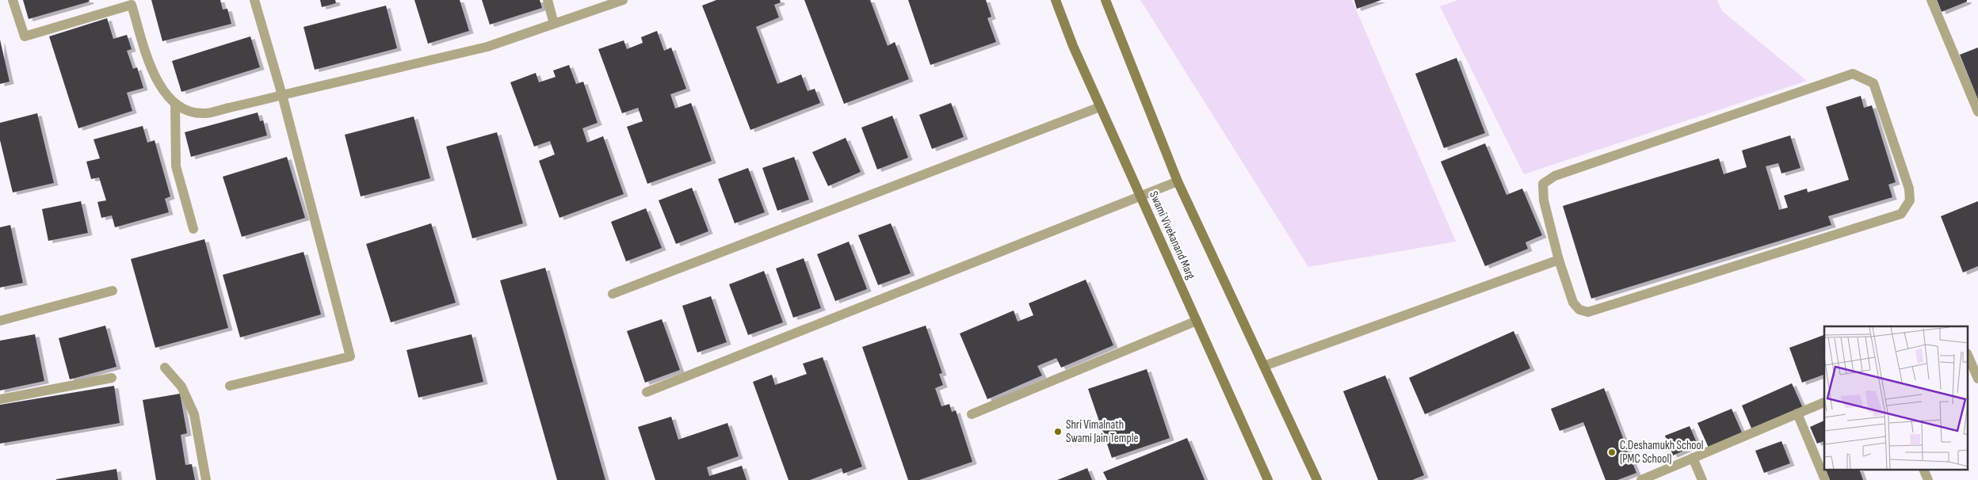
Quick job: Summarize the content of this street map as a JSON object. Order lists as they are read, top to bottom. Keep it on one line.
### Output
{"streets":{"main road":["Swami Vivekanand Marg"]},"places":["Shri Vimalnath Swami Jain Temple","C.Deshamukh School (PMC School)"]}
